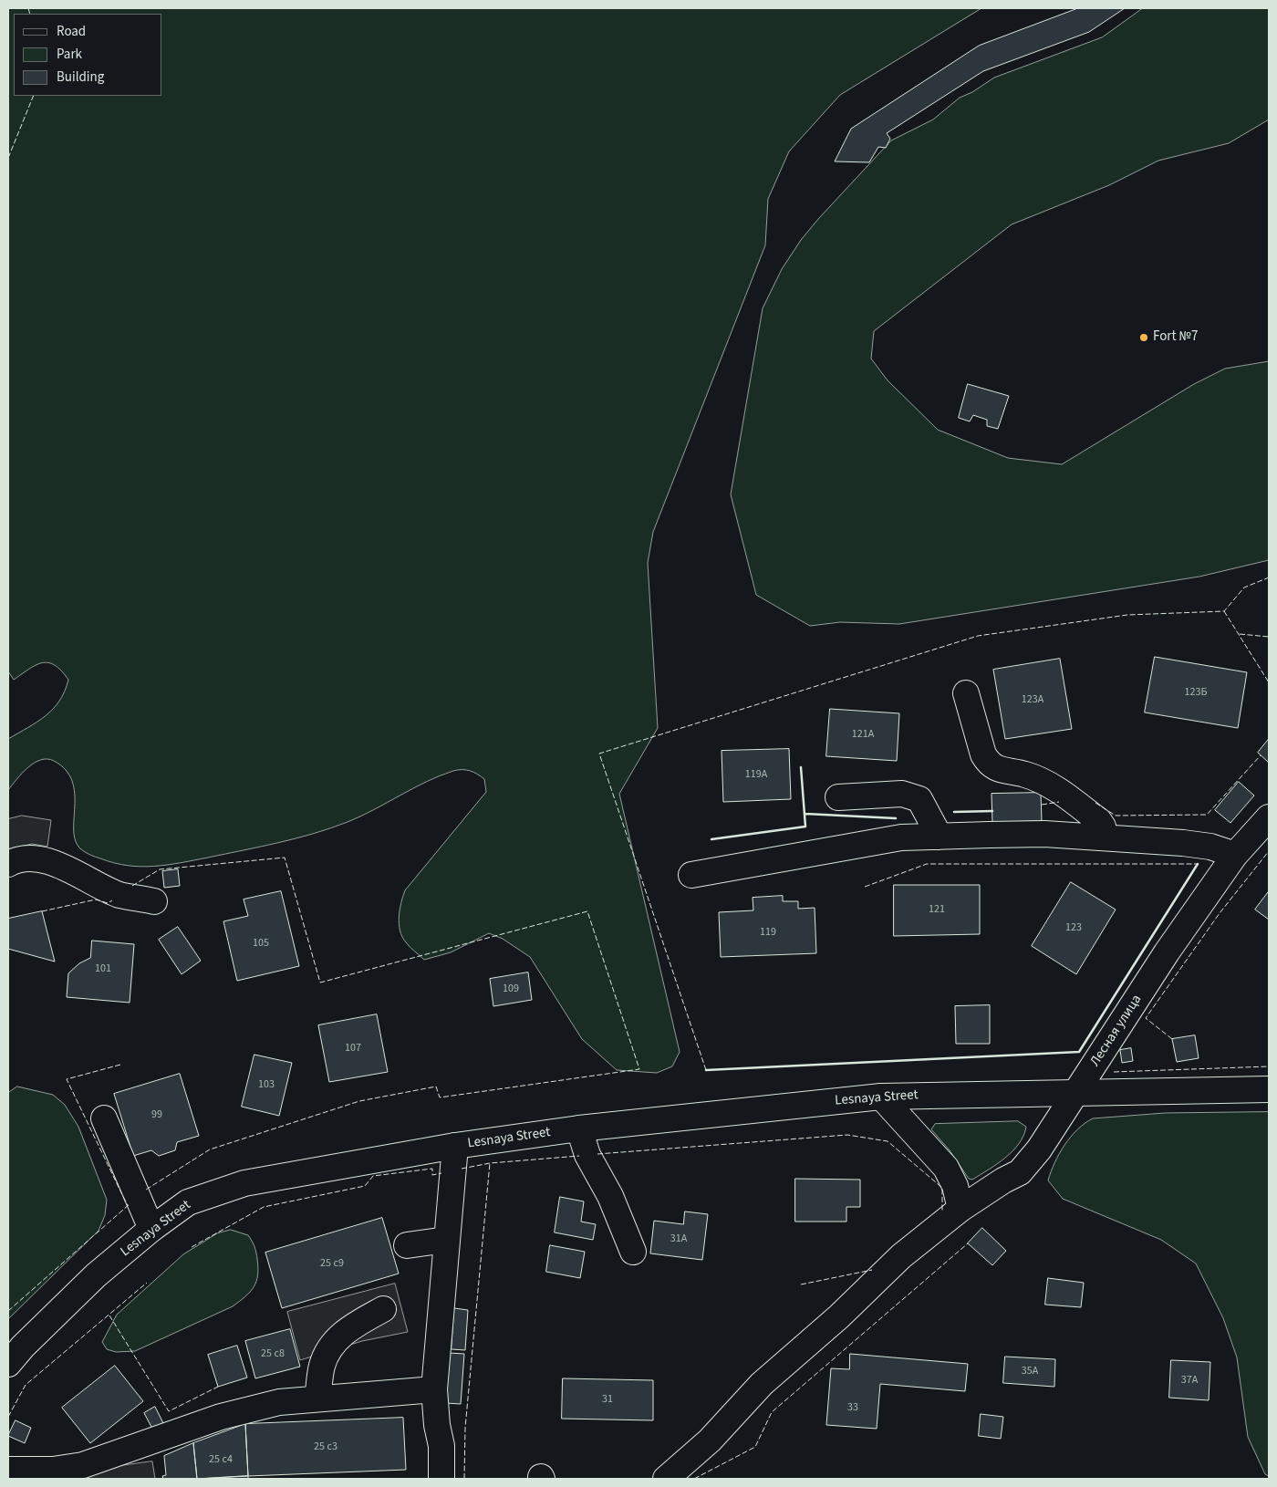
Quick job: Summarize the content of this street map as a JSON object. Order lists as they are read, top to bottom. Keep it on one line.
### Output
{"streets":{"main road":["Лесная улица","Lesnaya Street"]},"crossings":[["Лесная улица","Lesnaya Street"]],"places":["Fort №7"],"house_numbers":["123Б","123А","121А","119А","121","123","119","105","101","109","107","103","99","31А","25 с9","25 с8","35А","37А","31","33","25 с3","25 с4"],"legend":["Road","Park","Building"]}
